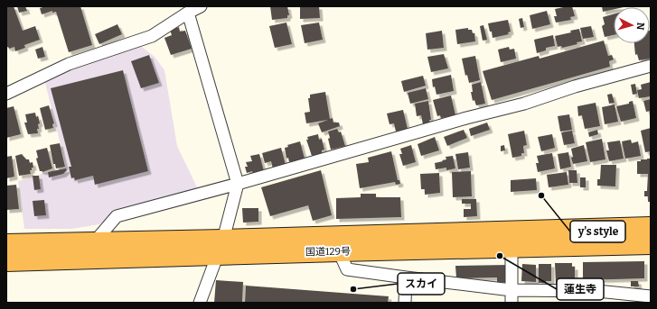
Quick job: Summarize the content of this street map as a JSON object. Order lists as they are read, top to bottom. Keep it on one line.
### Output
{"streets":{"highway":["国道129号"]},"places":["y's style","蓮生寺","スカイ"],"north":"right"}
